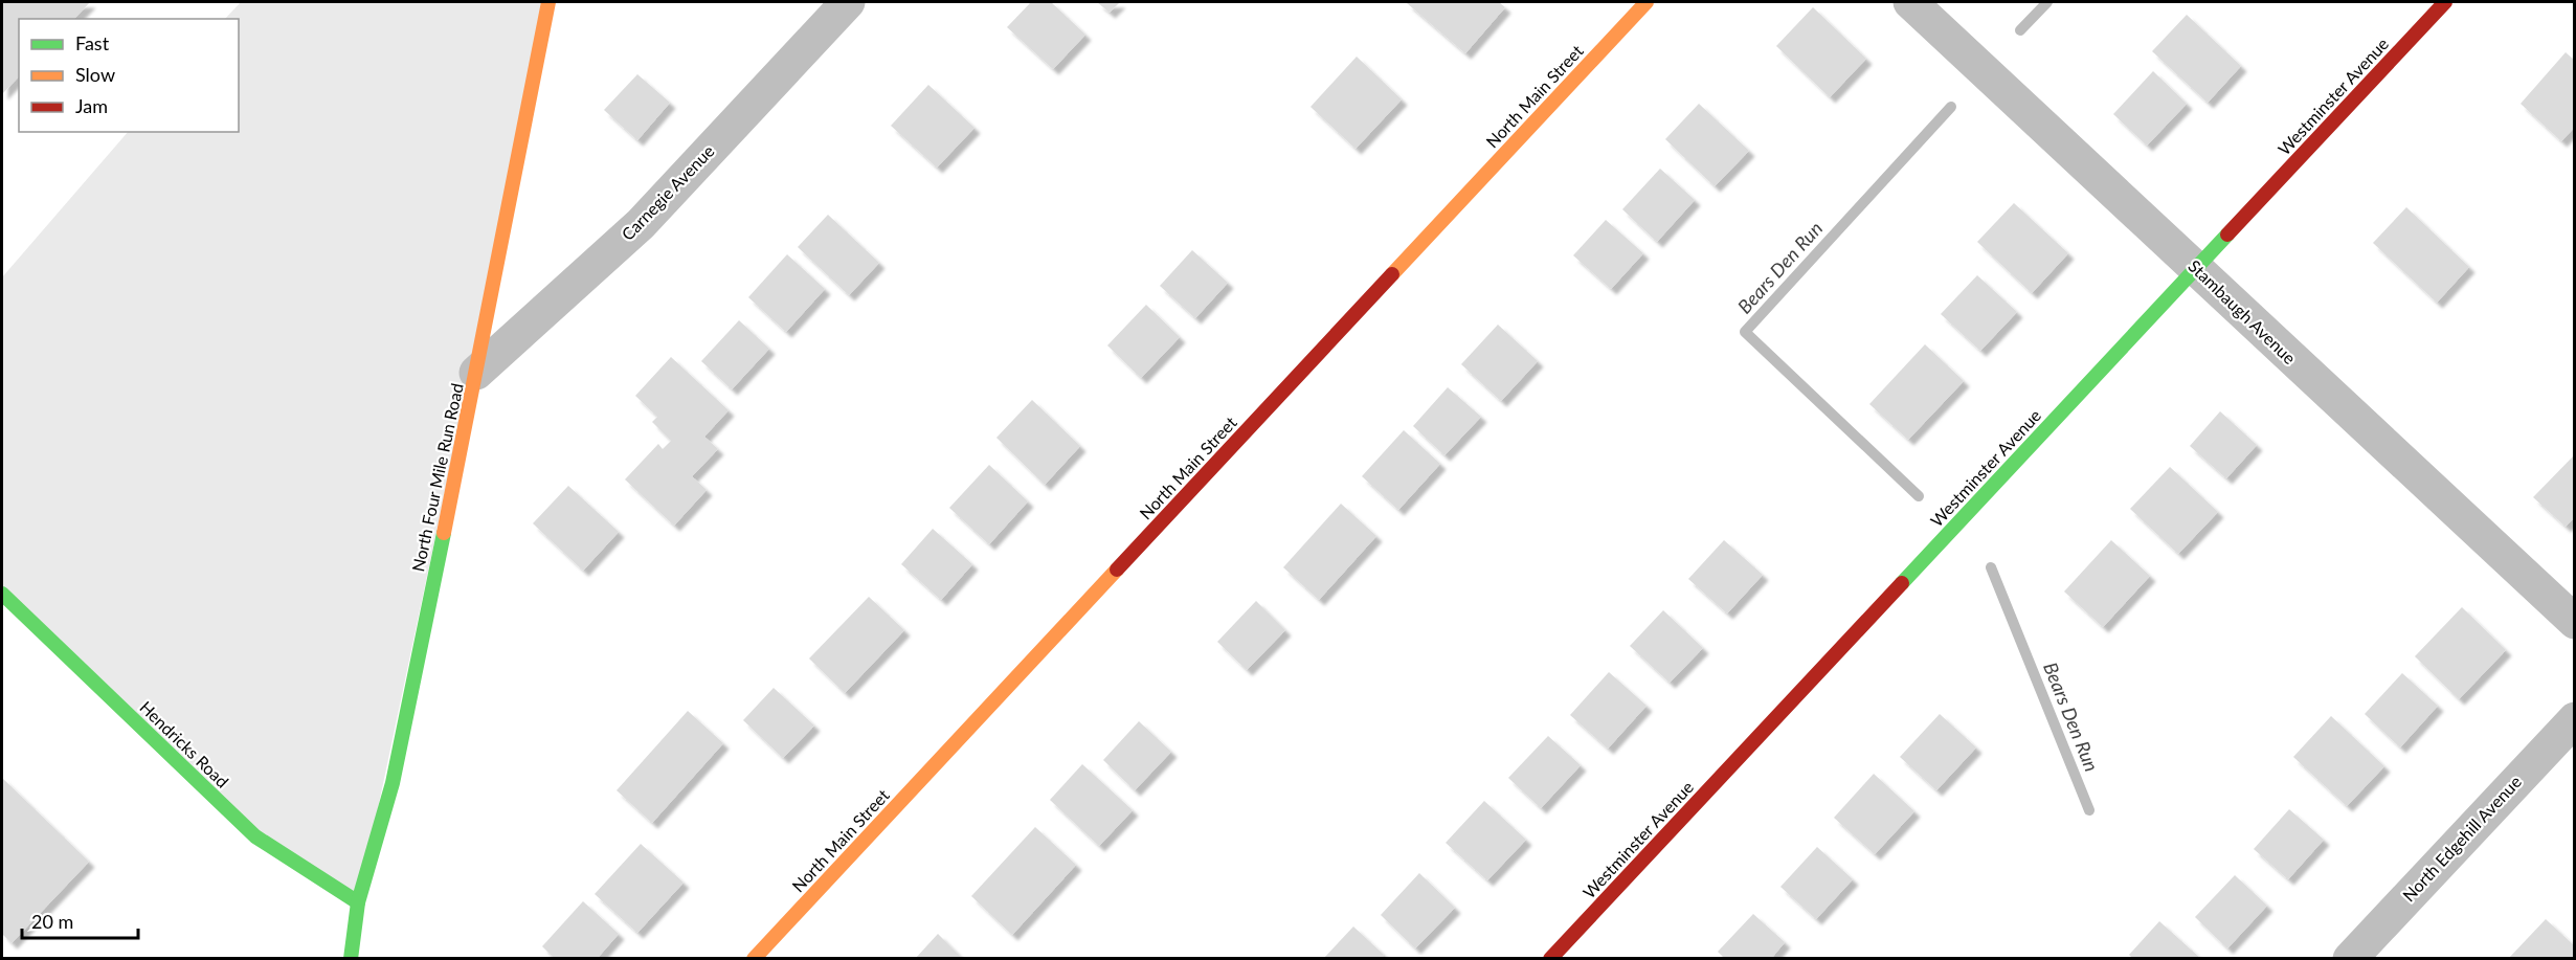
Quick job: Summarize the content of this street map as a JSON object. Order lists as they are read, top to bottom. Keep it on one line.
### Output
{"streets":{"street":["North Main Street","Westminster Avenue","Carnegie Avenue","Stambaugh Avenue","North Four Mile Run Road","Hendricks Road","North Edgehill Avenue"]},"crossings":[["Westminster Avenue","Stambaugh Avenue"],["Carnegie Avenue","North Four Mile Run Road"],["North Four Mile Run Road","Hendricks Road"]],"water":["Bears Den Run"],"legend":["Fast","Slow","Jam"],"scale_bar":"20 m"}
